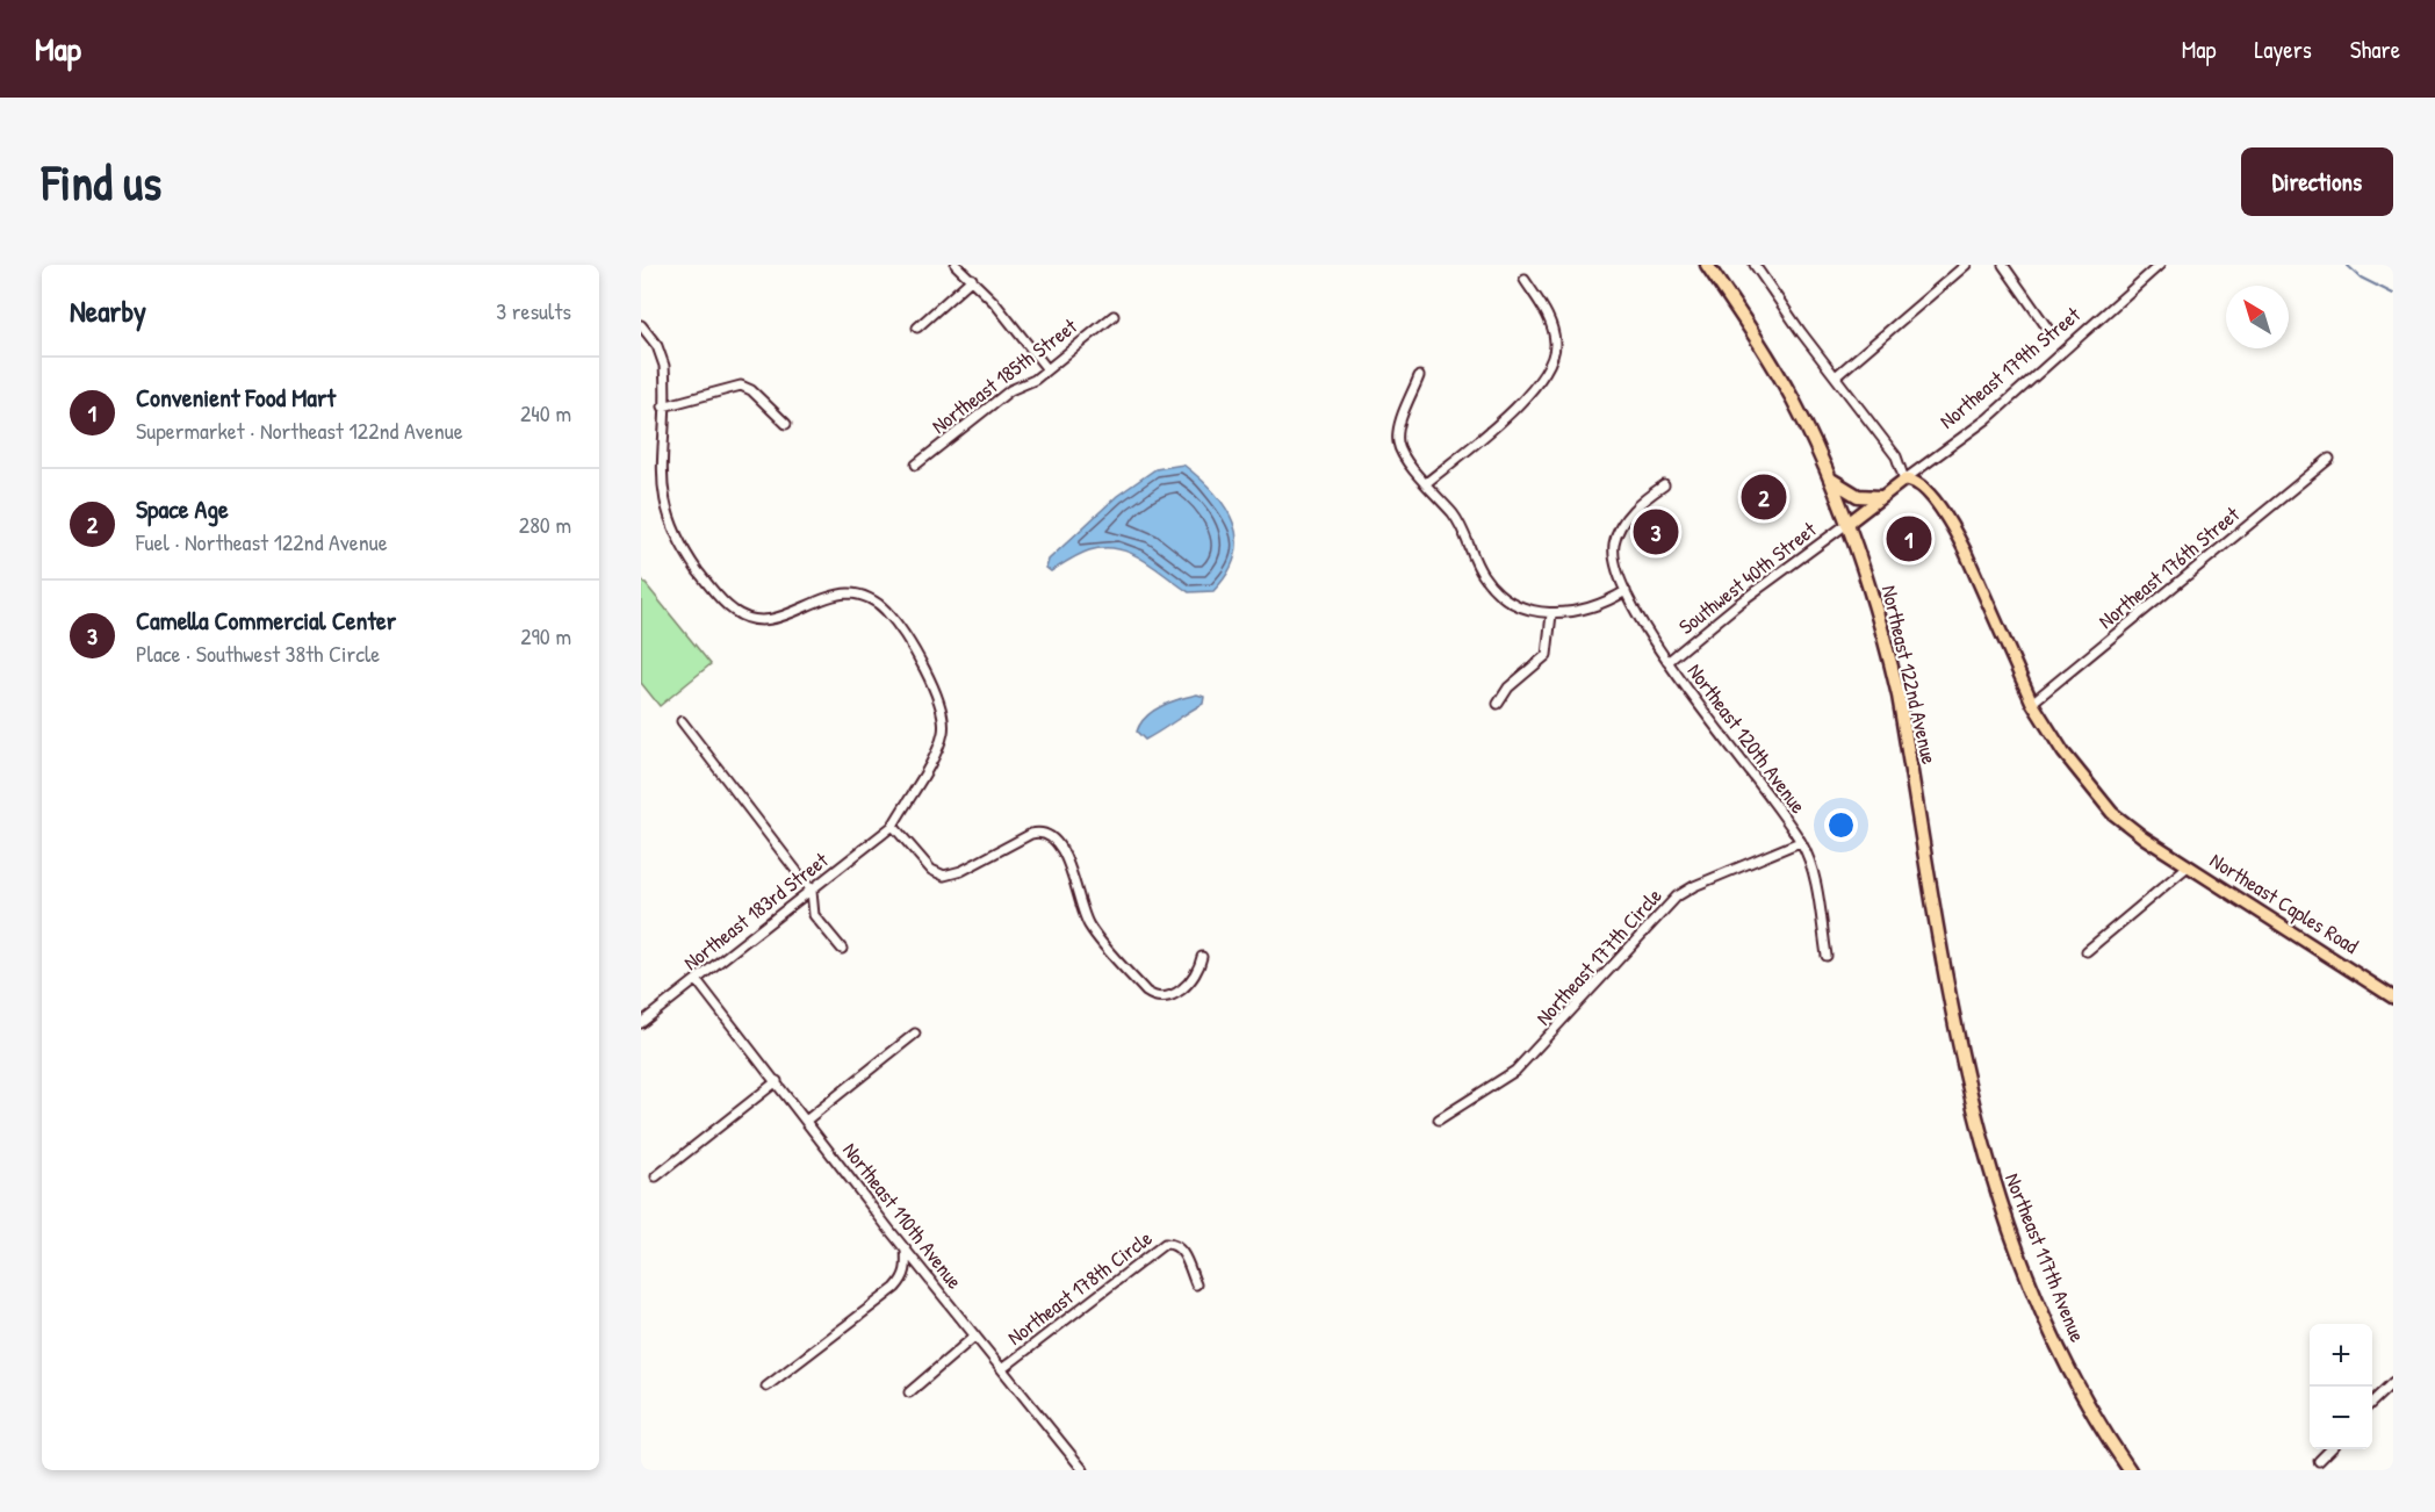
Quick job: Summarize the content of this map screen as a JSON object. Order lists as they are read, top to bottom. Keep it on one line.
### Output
{"streets":{"highway":["Northeast 122nd Avenue","Northeast 117th Avenue"],"main road":["Northeast 179th Street","Northeast Caples Road"],"street":["Northeast 185th Street","Northeast 176th Street","Southwest 40th Street","Northeast 120th Avenue","Northeast 183rd Street","Northeast 177th Circle","Northeast 110th Avenue","Northeast 178th Circle"]},"crossings":[["Northeast 179th Street","Southwest 40th Street"],["Northeast 179th Street","Northeast 122nd Avenue"],["Southwest 40th Street","Northeast 122nd Avenue"],["Southwest 40th Street","Northeast 120th Avenue"],["Northeast 122nd Avenue","Northeast 117th Avenue"],["Northeast 120th Avenue","Northeast 177th Circle"],["Northeast 183rd Street","Northeast 110th Avenue"],["Northeast 110th Avenue","Northeast 178th Circle"]],"north":"top left","page":{"header":"Map","nav":["Map","Layers","Share"],"buttons":"Directions","title":"Find us","heading":["Nearby","3 results"],"list":[{"mark":"1","name":"Convenient Food Mart","note":"Supermarket · Northeast 122nd Avenue","value":"240 m"},{"mark":"2","name":"Space Age","note":"Fuel · Northeast 122nd Avenue","value":"280 m"},{"mark":"3","name":"Camella Commercial Center","note":"Place · Southwest 38th Circle","value":"290 m"}],"pins":["2","3","1"],"map_buttons":["+","−"]}}
